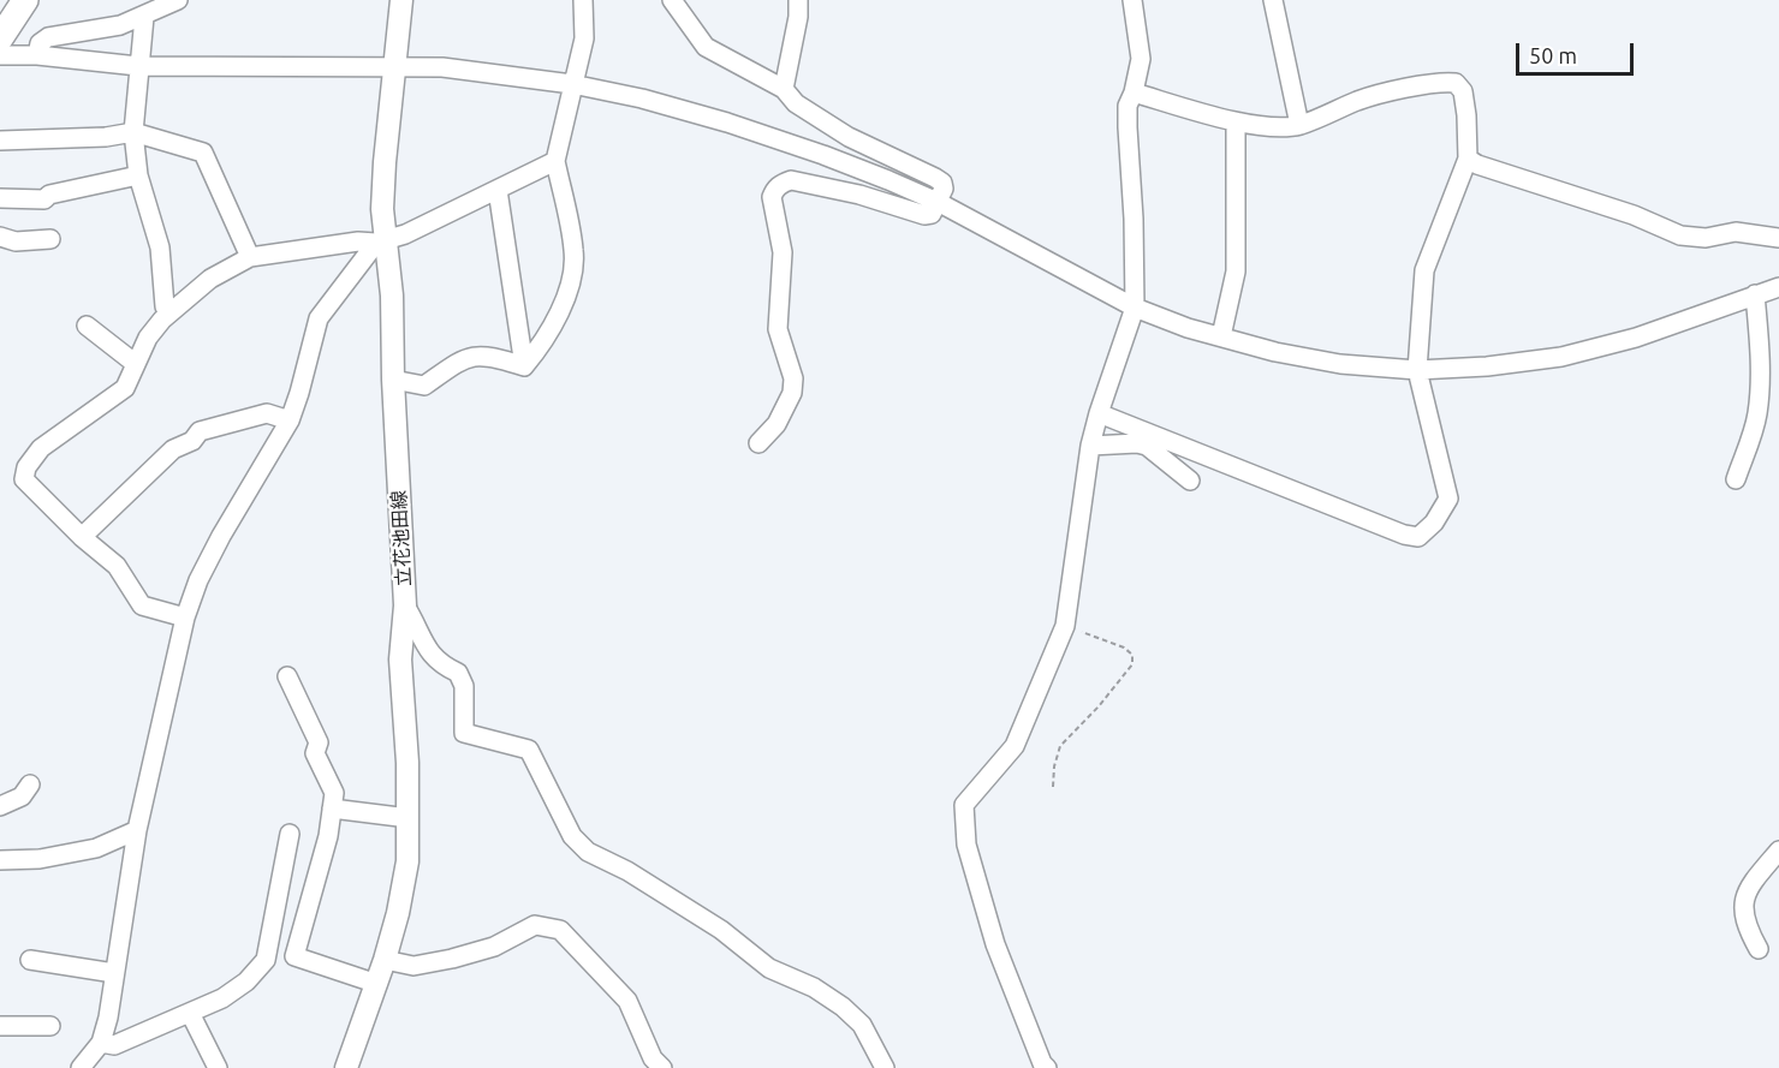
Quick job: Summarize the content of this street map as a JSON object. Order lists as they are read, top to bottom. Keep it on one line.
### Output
{"streets":{"main road":["立花池田線"]},"scale_bar":"50 m"}
